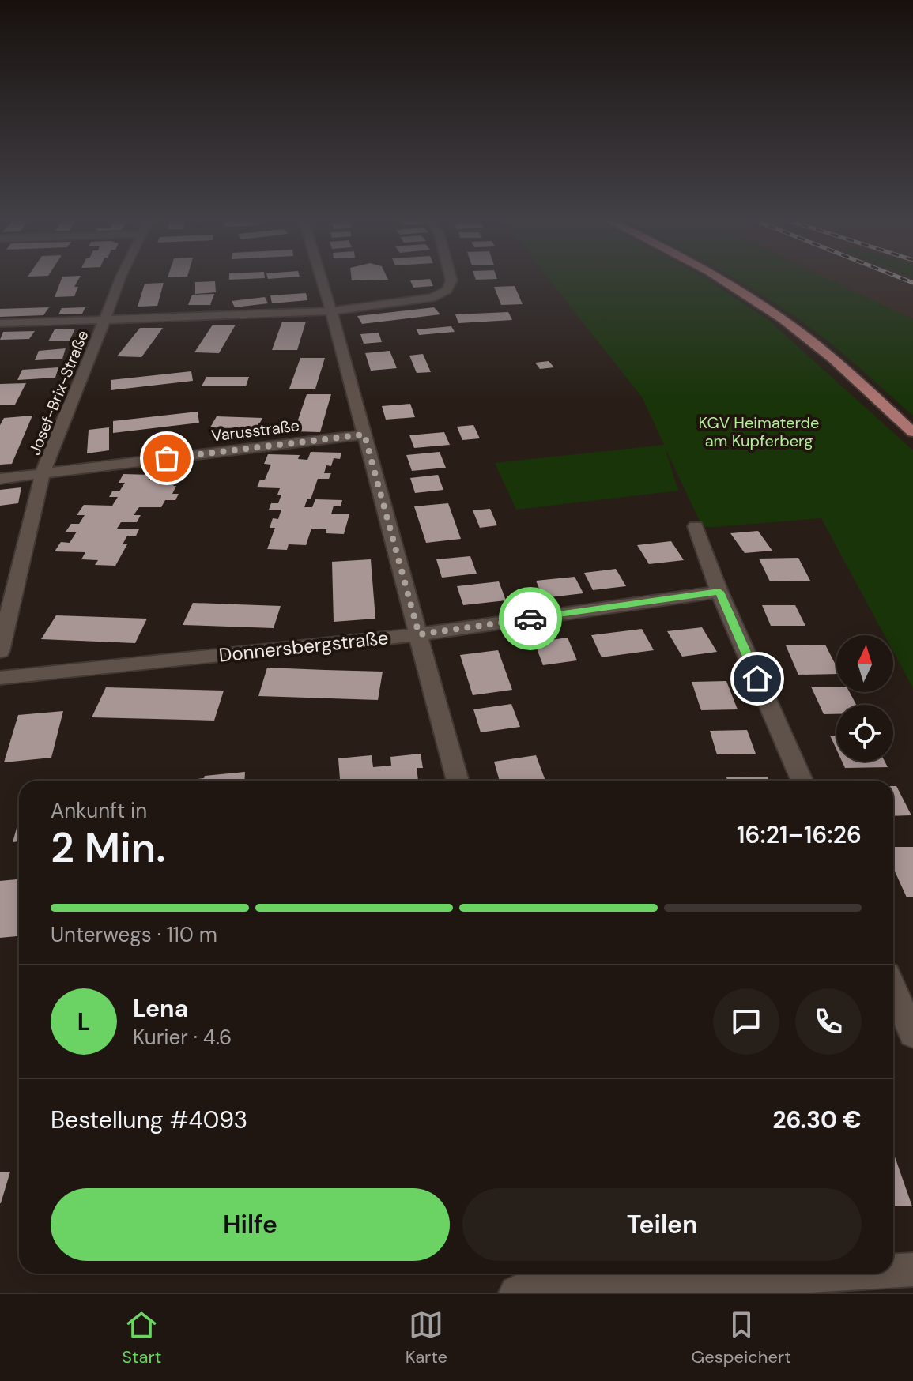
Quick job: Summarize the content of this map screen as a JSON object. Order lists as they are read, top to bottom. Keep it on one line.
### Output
{"streets":{"street":["Josef-Brix-Straße","Varusstraße","Donnersbergstraße"]},"crossings":[["Josef-Brix-Straße","Varusstraße"]],"parks":["KGV Heimaterde am Kupferberg"],"north":"top","page":{"heading":["2 Min.","Ankunft in","16:21–16:26"],"panel":["Lena","Kurier · 4.6","Bestellung #4093","26.30 €"],"bar":"Unterwegs · 110 m","round":"L","buttons":["Hilfe","Teilen"],"tabs":["Start","Karte","Gespeichert"]}}
